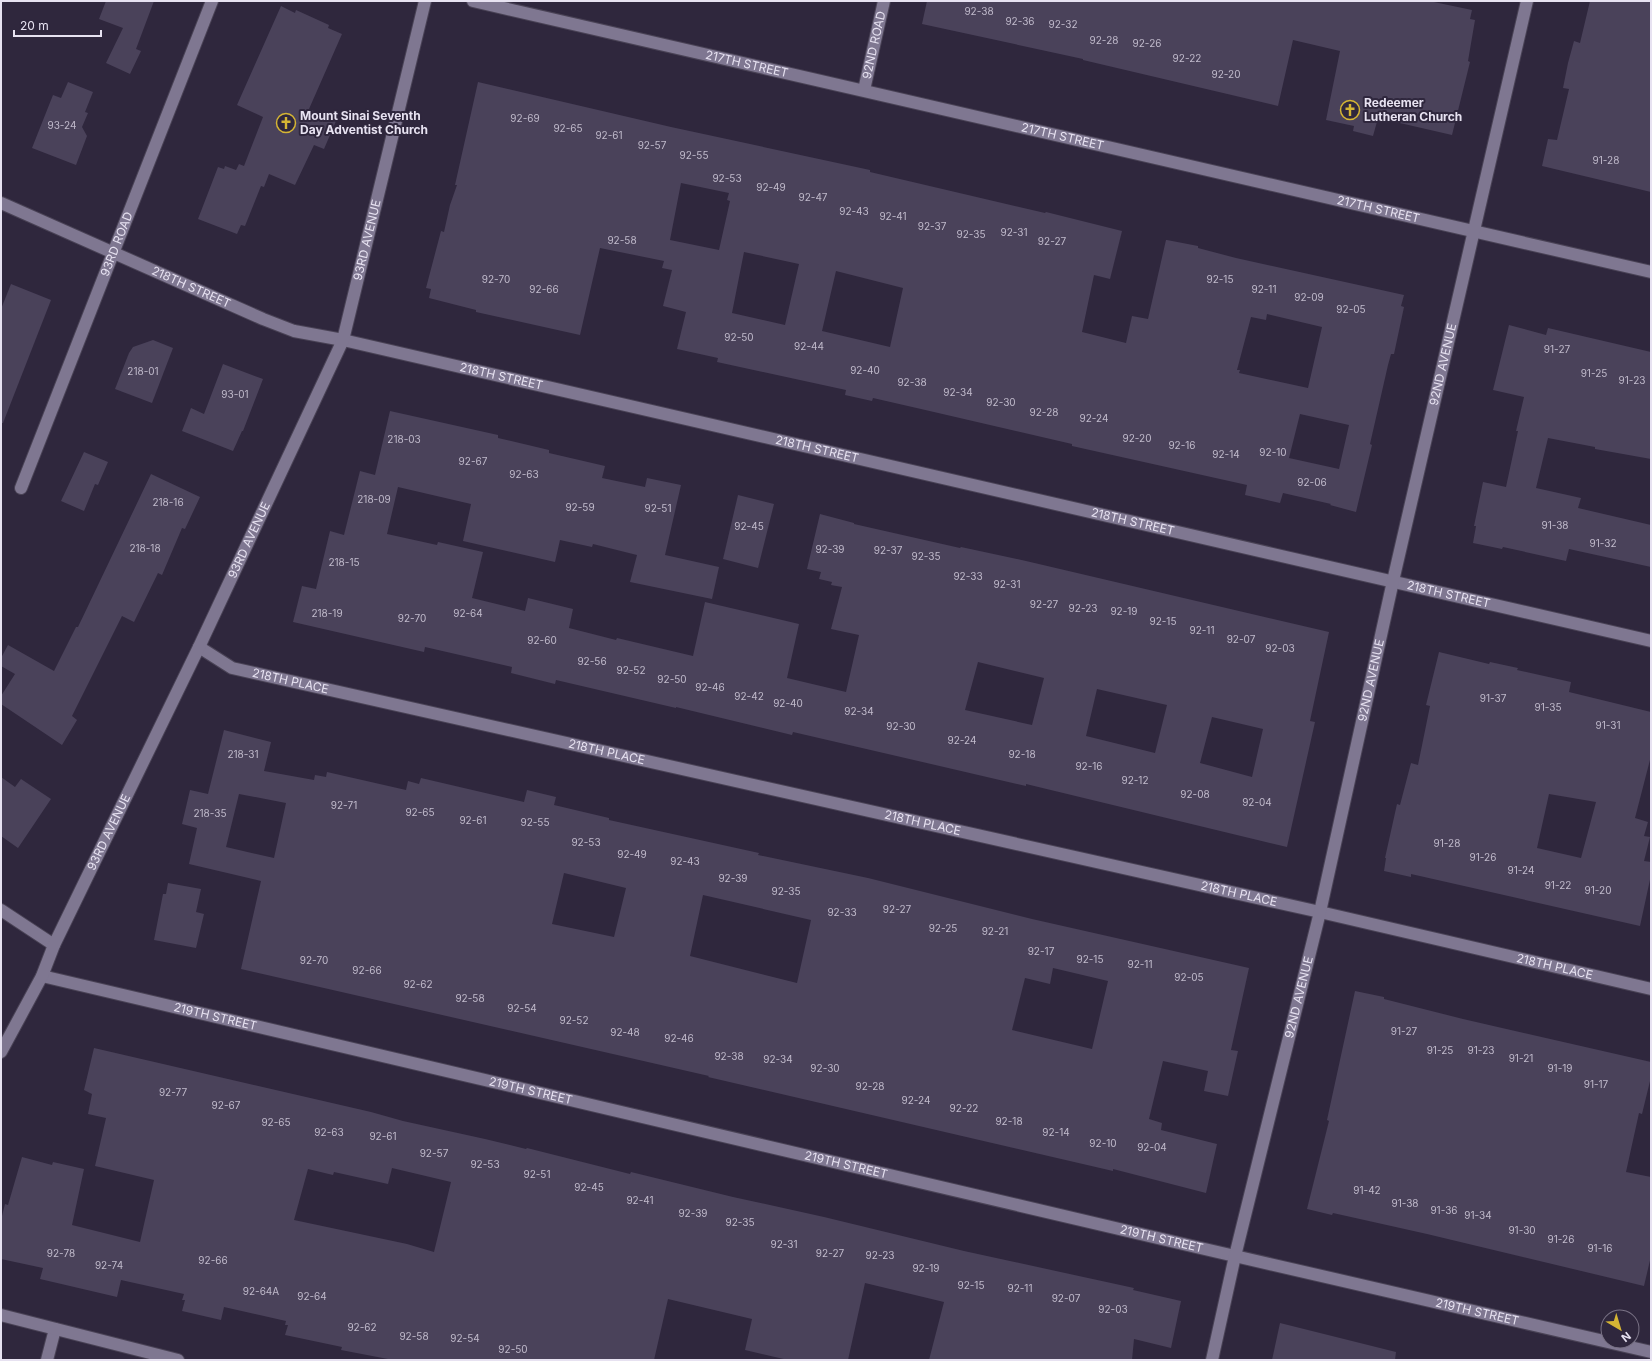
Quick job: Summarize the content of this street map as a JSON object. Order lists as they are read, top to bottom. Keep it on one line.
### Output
{"streets":{"street":["92ND ROAD","217TH STREET","93RD AVENUE","93RD ROAD","218TH STREET","92ND AVENUE","218TH PLACE","219TH STREET"]},"crossings":[["92ND ROAD","217TH STREET"],["217TH STREET","92ND AVENUE"],["93RD AVENUE","218TH STREET"],["93RD AVENUE","218TH PLACE"],["93RD AVENUE","219TH STREET"],["93RD ROAD","218TH STREET"],["218TH STREET","92ND AVENUE"],["92ND AVENUE","218TH PLACE"],["92ND AVENUE","219TH STREET"]],"places":{"church":["Redeemer Lutheran Church","Mount Sinai Seventh Day Adventist Church"]},"house_numbers":["92-38","92-36","92-32","92-28","92-26","92-22","92-20","92-69","93-24","92-65","92-61","92-57","92-55","91-28","92-53","92-49","92-47","92-43","92-41","92-37","92-31","92-35","92-58","92-27","92-70","92-15","92-66","92-11","92-09","92-05","92-50","92-44","91-27","92-40","218-01","91-25","91-23","92-38","92-34","93-01","92-30","92-28","92-24","92-20","218-03","92-16","92-10","92-14","92-67","92-63","92-06","218-09","218-16","92-59","92-51","91-38","92-45","91-32","218-18","92-39","92-37","92-35","218-15","92-33","92-31","92-27","92-23","92-19","218-19","92-64","92-70","92-15","92-11","92-07","92-60","92-03","92-56","92-52","92-50","92-46","92-42","91-37","92-40","91-35","92-34","91-31","92-30","92-24","218-31","92-18","92-16","92-12","92-08","92-04","92-71","92-65","218-35","92-61","92-55","92-53","91-28","92-49","91-26","92-43","91-24","92-39","91-22","91-20","92-35","92-27","92-33","92-25","92-21","92-17","92-15","92-70","92-11","92-66","92-05","92-62","92-58","92-54","92-52","91-27","92-48","92-46","91-25","91-23","92-38","91-21","92-34","92-30","91-19","91-17","92-28","92-77","92-24","92-67","92-22","92-18","92-65","92-63","92-14","92-61","92-10","92-04","92-57","92-53","92-51","92-45","91-42","92-41","91-38","91-36","92-39","91-34","92-35","91-30","91-26","92-31","91-16","92-78","92-27","92-23","92-66","92-74","92-19","92-15","92-11","92-64A","92-64","92-07","92-03","92-62","92-58","92-54","92-50"],"scale_bar":"20 m","north":"bottom right"}
